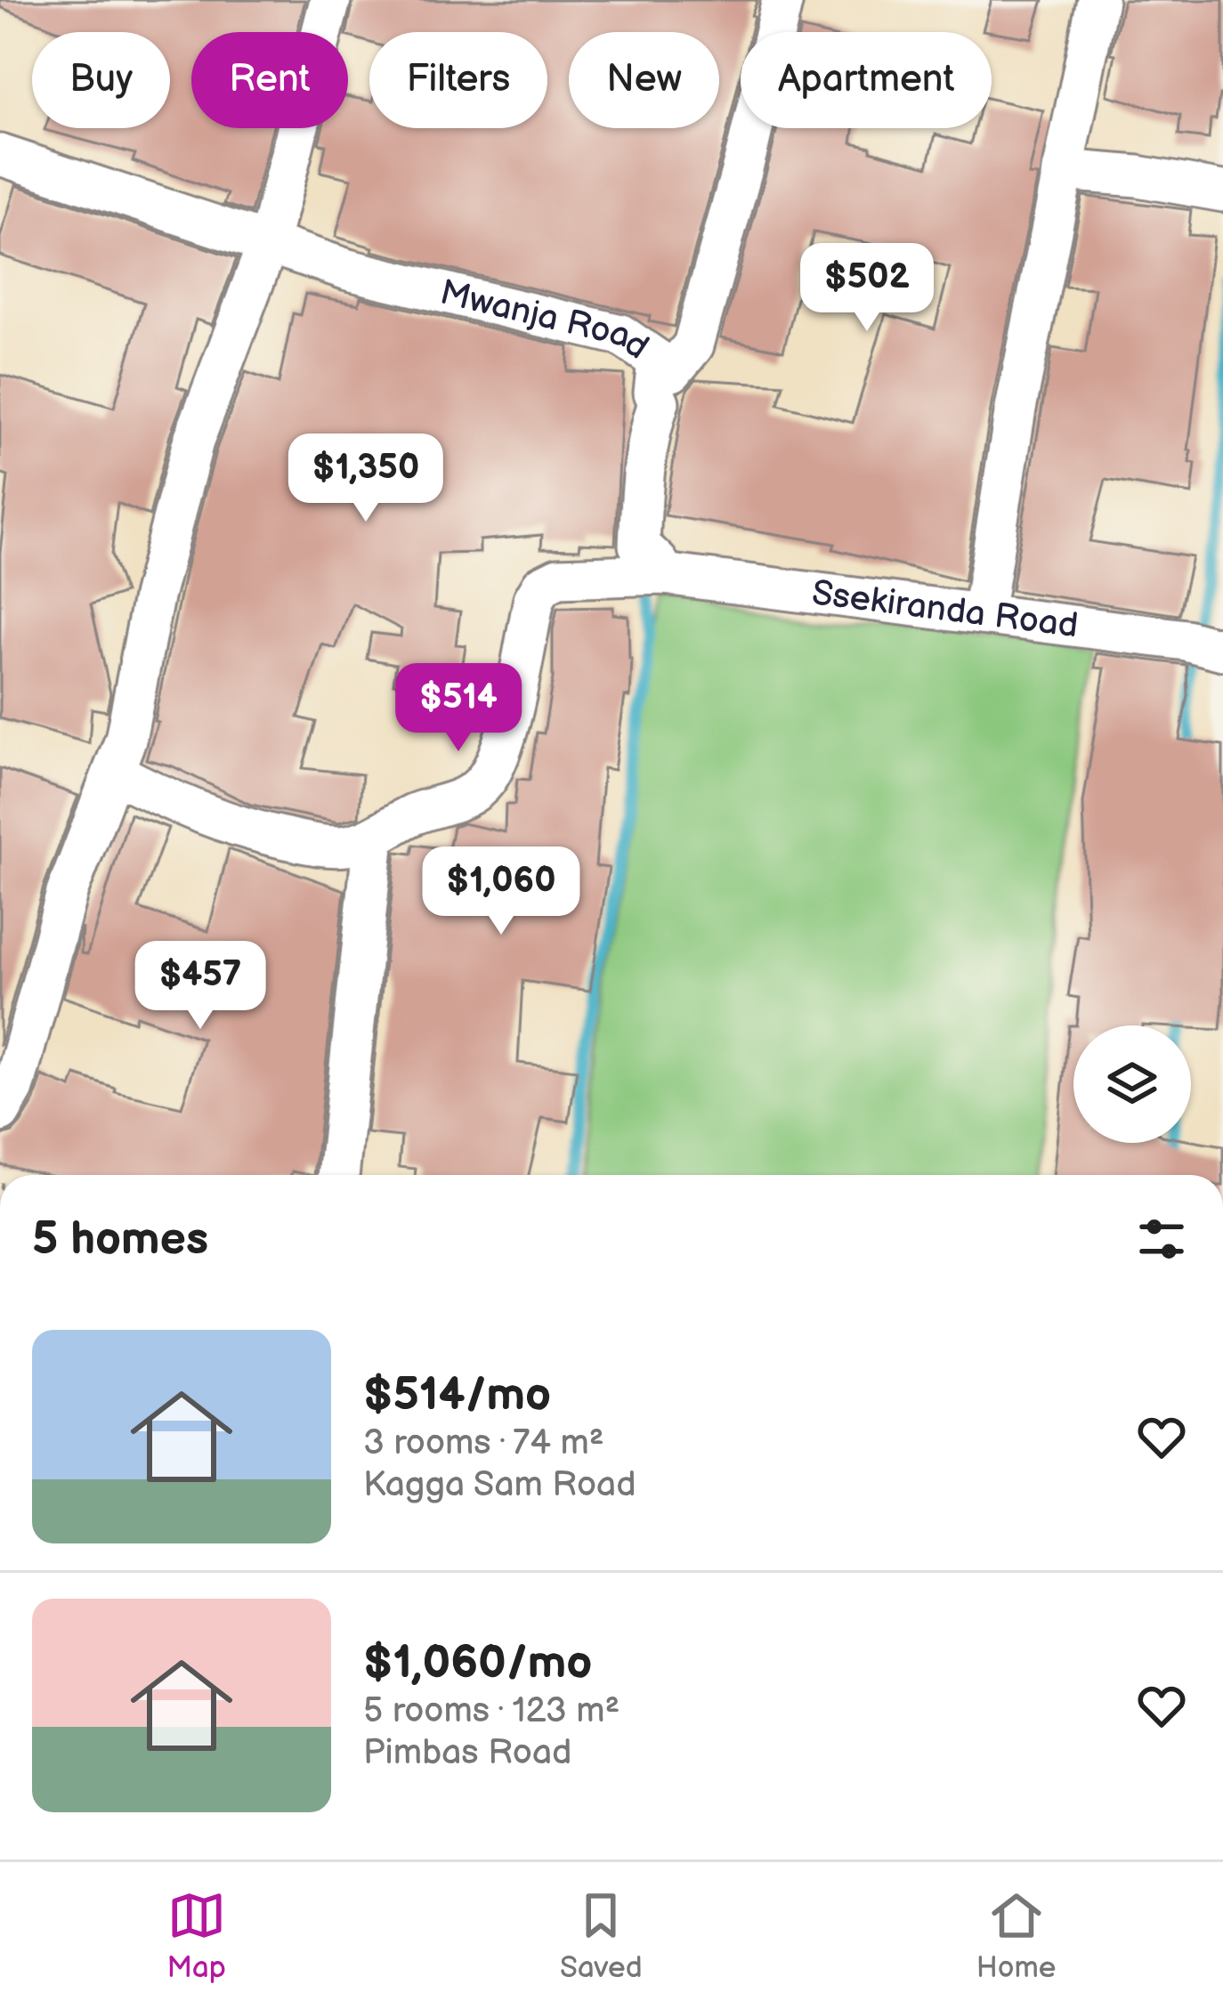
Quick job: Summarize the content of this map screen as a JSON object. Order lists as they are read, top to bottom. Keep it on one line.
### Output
{"streets":{"street":["Mwanja Road","Ssekiranda Road"]},"crossings":[["Mwanja Road","Ssekiranda Road"]],"page":{"chip":["Buy","Rent","Filters","New","Apartment"],"price":["$502","$1,350","$514","$1,060","$457"],"heading":"5 homes","list":[{"name":"$514/mo","note":"3 rooms · 74 m² · Kagga Sam Road"},{"name":"$1,060/mo","note":"5 rooms · 123 m² · Pimbas Road"}],"tabs":["Map","Saved","Home"]}}
